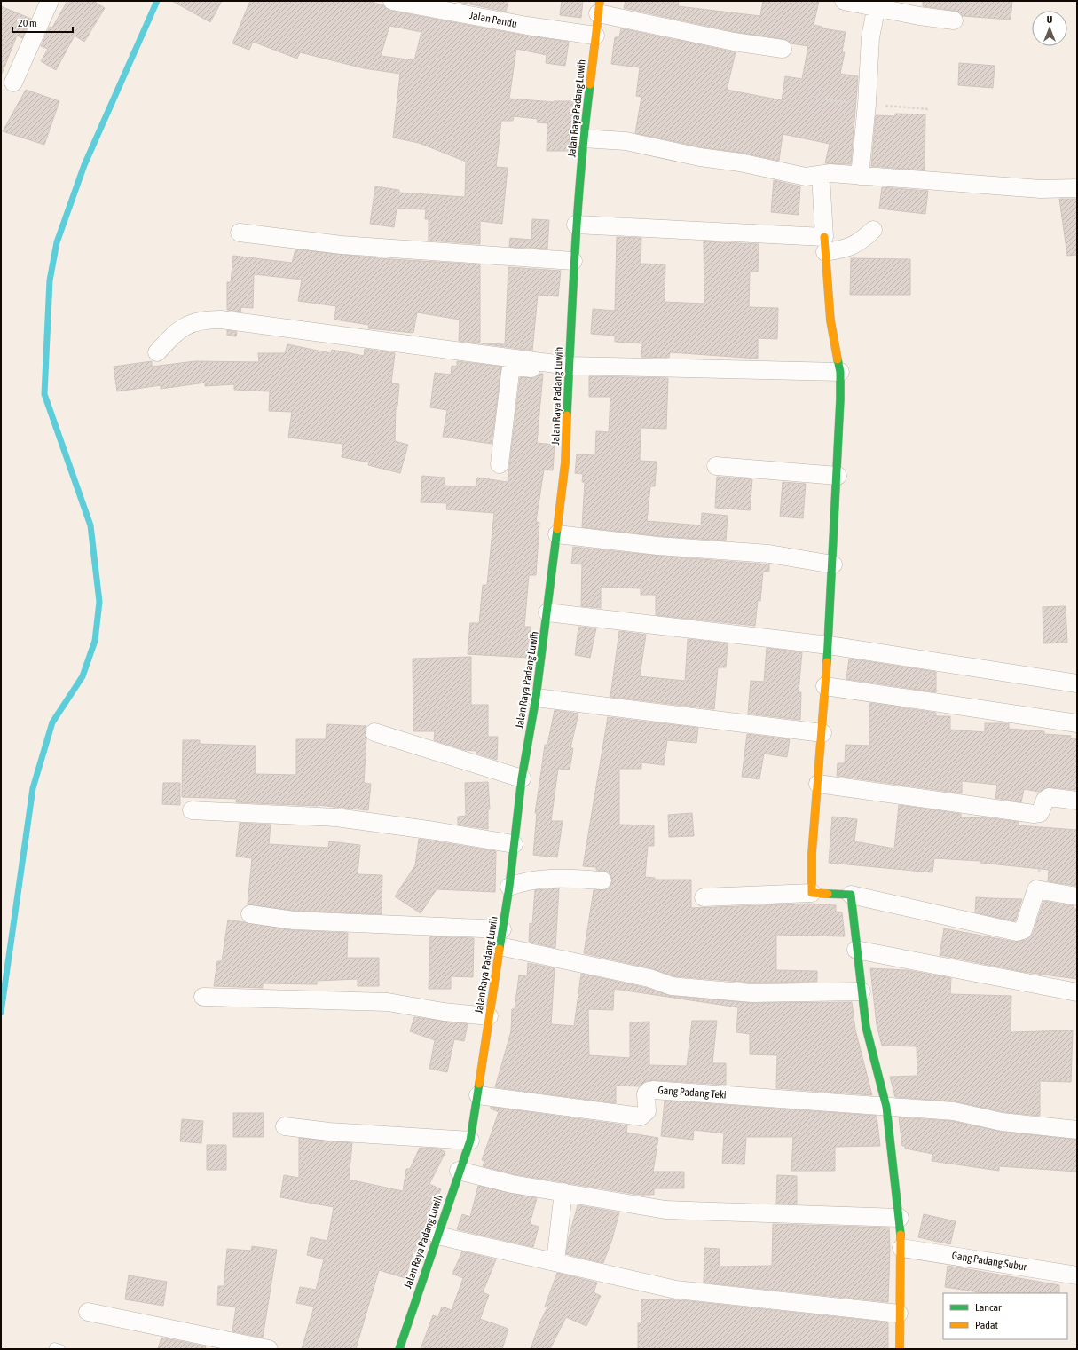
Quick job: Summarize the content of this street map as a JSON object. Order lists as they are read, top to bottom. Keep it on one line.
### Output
{"streets":{"main road":["Jalan Raya Padang Luwih"],"street":["Jalan Pandu","Gang Padang Teki","Gang Padang Subur"]},"crossings":[["Jalan Pandu","Jalan Raya Padang Luwih"],["Jalan Raya Padang Luwih","Gang Padang Teki"]],"legend":["Lancar","Padat"],"scale_bar":"20 m","north":"top"}
